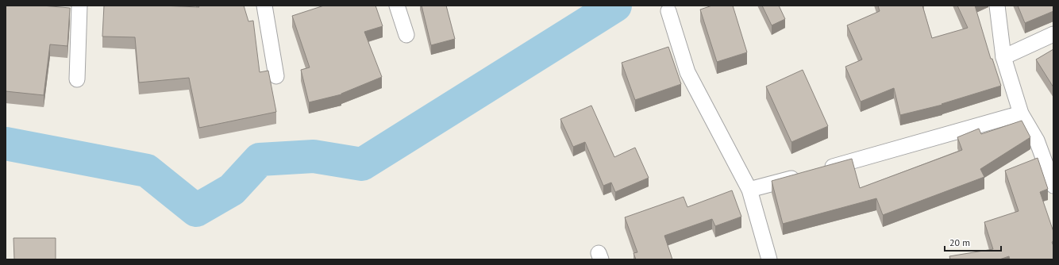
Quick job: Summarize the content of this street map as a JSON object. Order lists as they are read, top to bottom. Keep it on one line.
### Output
{"scale_bar":"20 m"}
